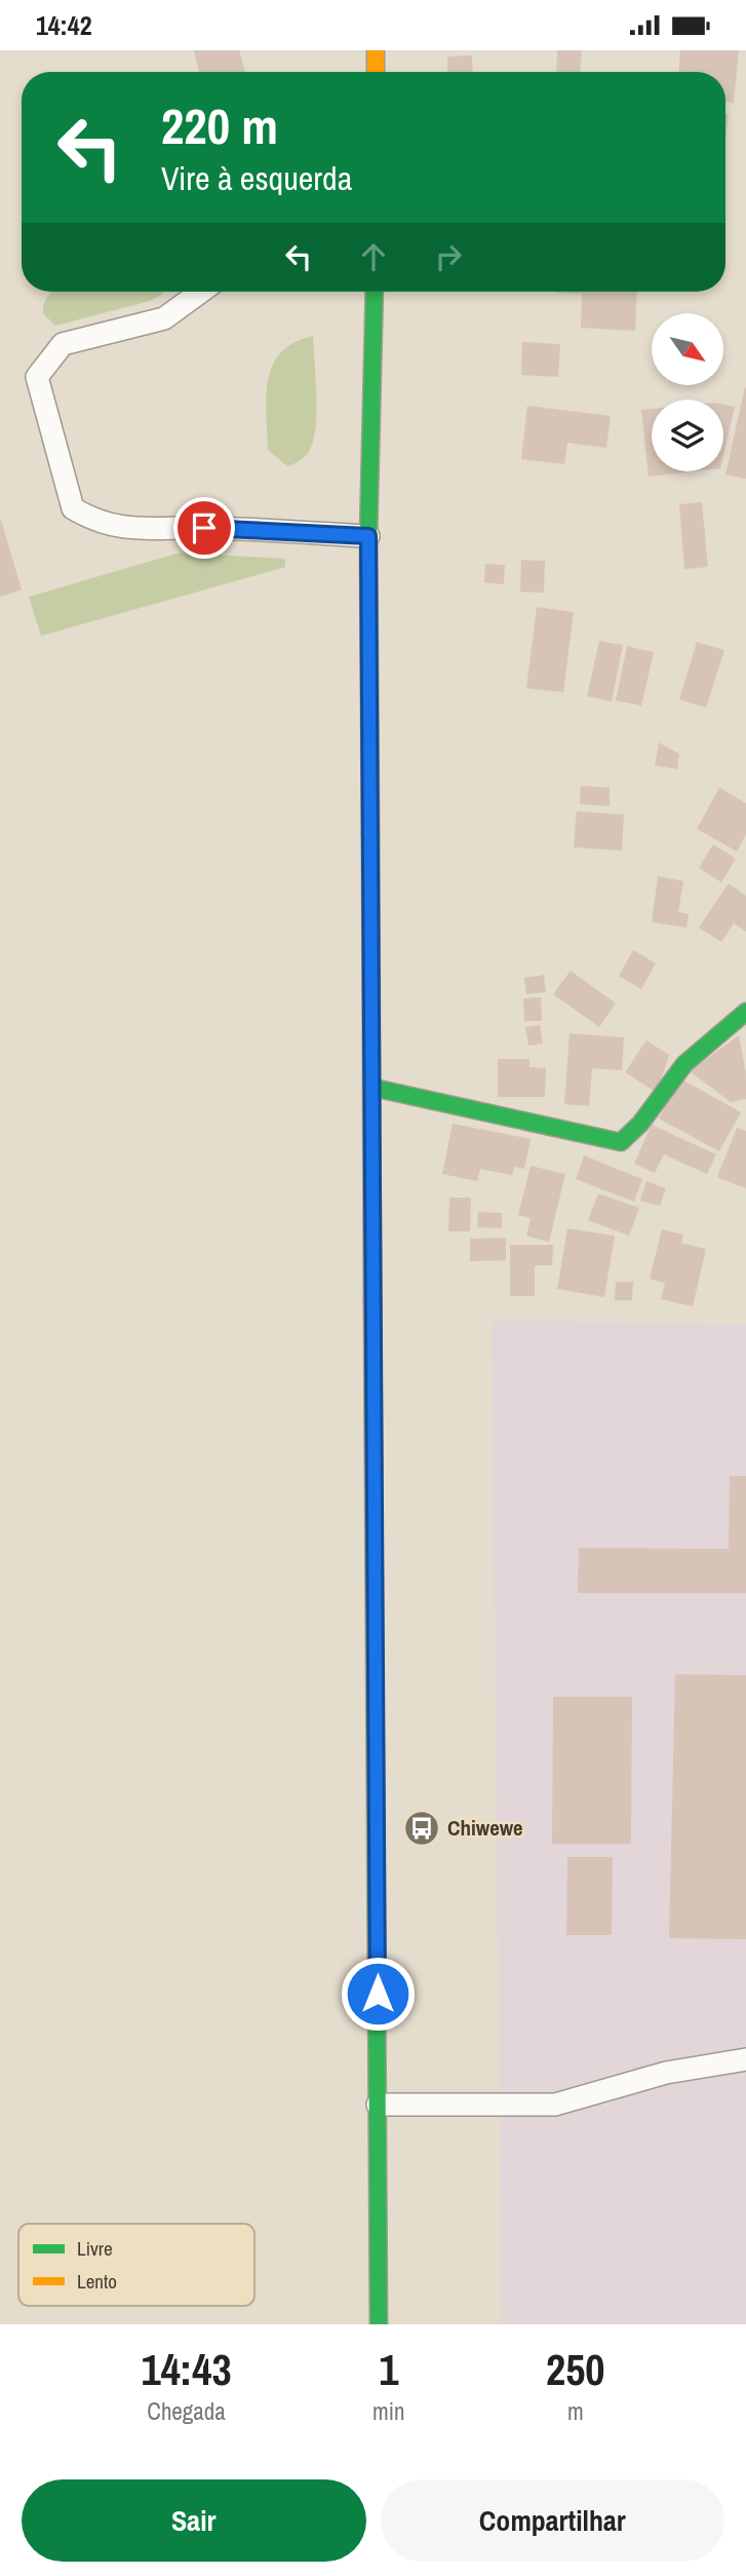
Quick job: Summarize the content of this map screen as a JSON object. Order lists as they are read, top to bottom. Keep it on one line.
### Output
{"places":{"bus stop":["Chiwewe"]},"legend":["Livre","Lento"],"north":"bottom right","page":{"status":"14:42","turn":["220 m","Vire à esquerda"],"eta":["14:43","Chegada","1","min","250","m"],"buttons":["Sair","Compartilhar"]}}
